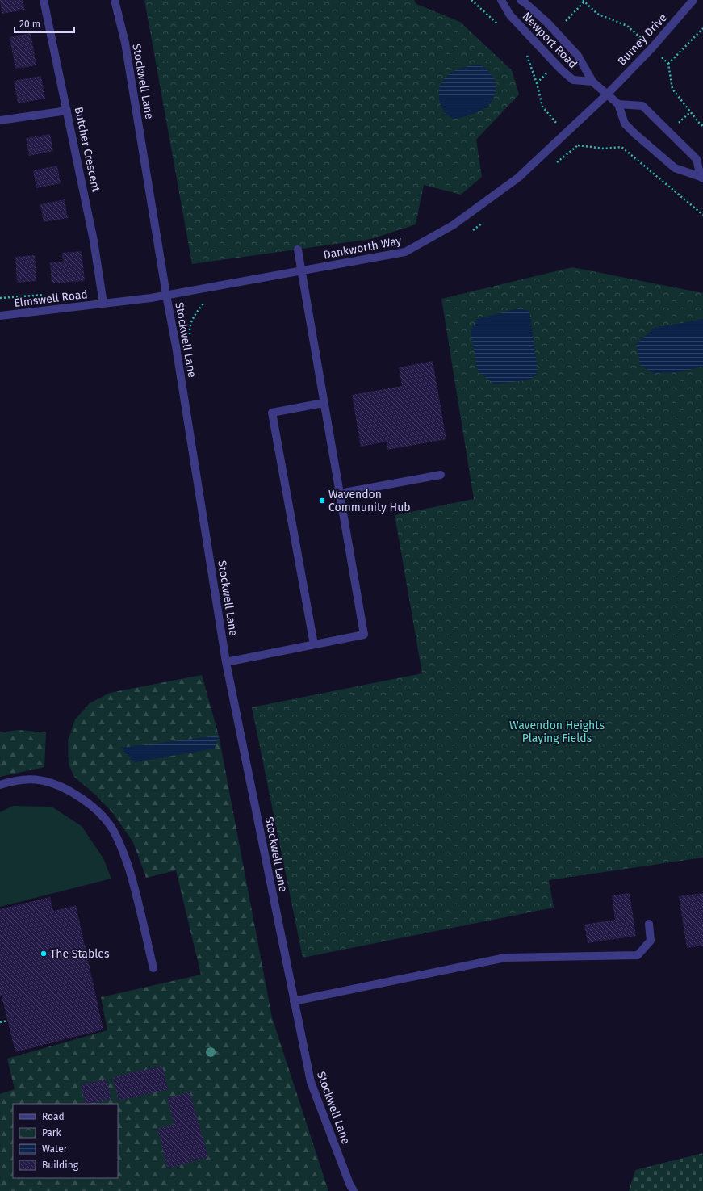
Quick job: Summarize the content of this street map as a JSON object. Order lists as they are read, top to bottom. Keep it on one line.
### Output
{"streets":{"street":["Burney Drive","Newport Road","Stockwell Lane","Butcher Crescent","Dankworth Way","Elmswell Road"]},"crossings":[["Burney Drive","Newport Road"],["Burney Drive","Dankworth Way"],["Newport Road","Dankworth Way"],["Stockwell Lane","Dankworth Way"],["Stockwell Lane","Elmswell Road"],["Butcher Crescent","Elmswell Road"],["Dankworth Way","Elmswell Road"]],"parks":["Wavendon Heights Playing Fields"],"places":["Wavendon Community Hub","The Stables"],"legend":["Road","Park","Water","Building"],"scale_bar":"20 m"}
